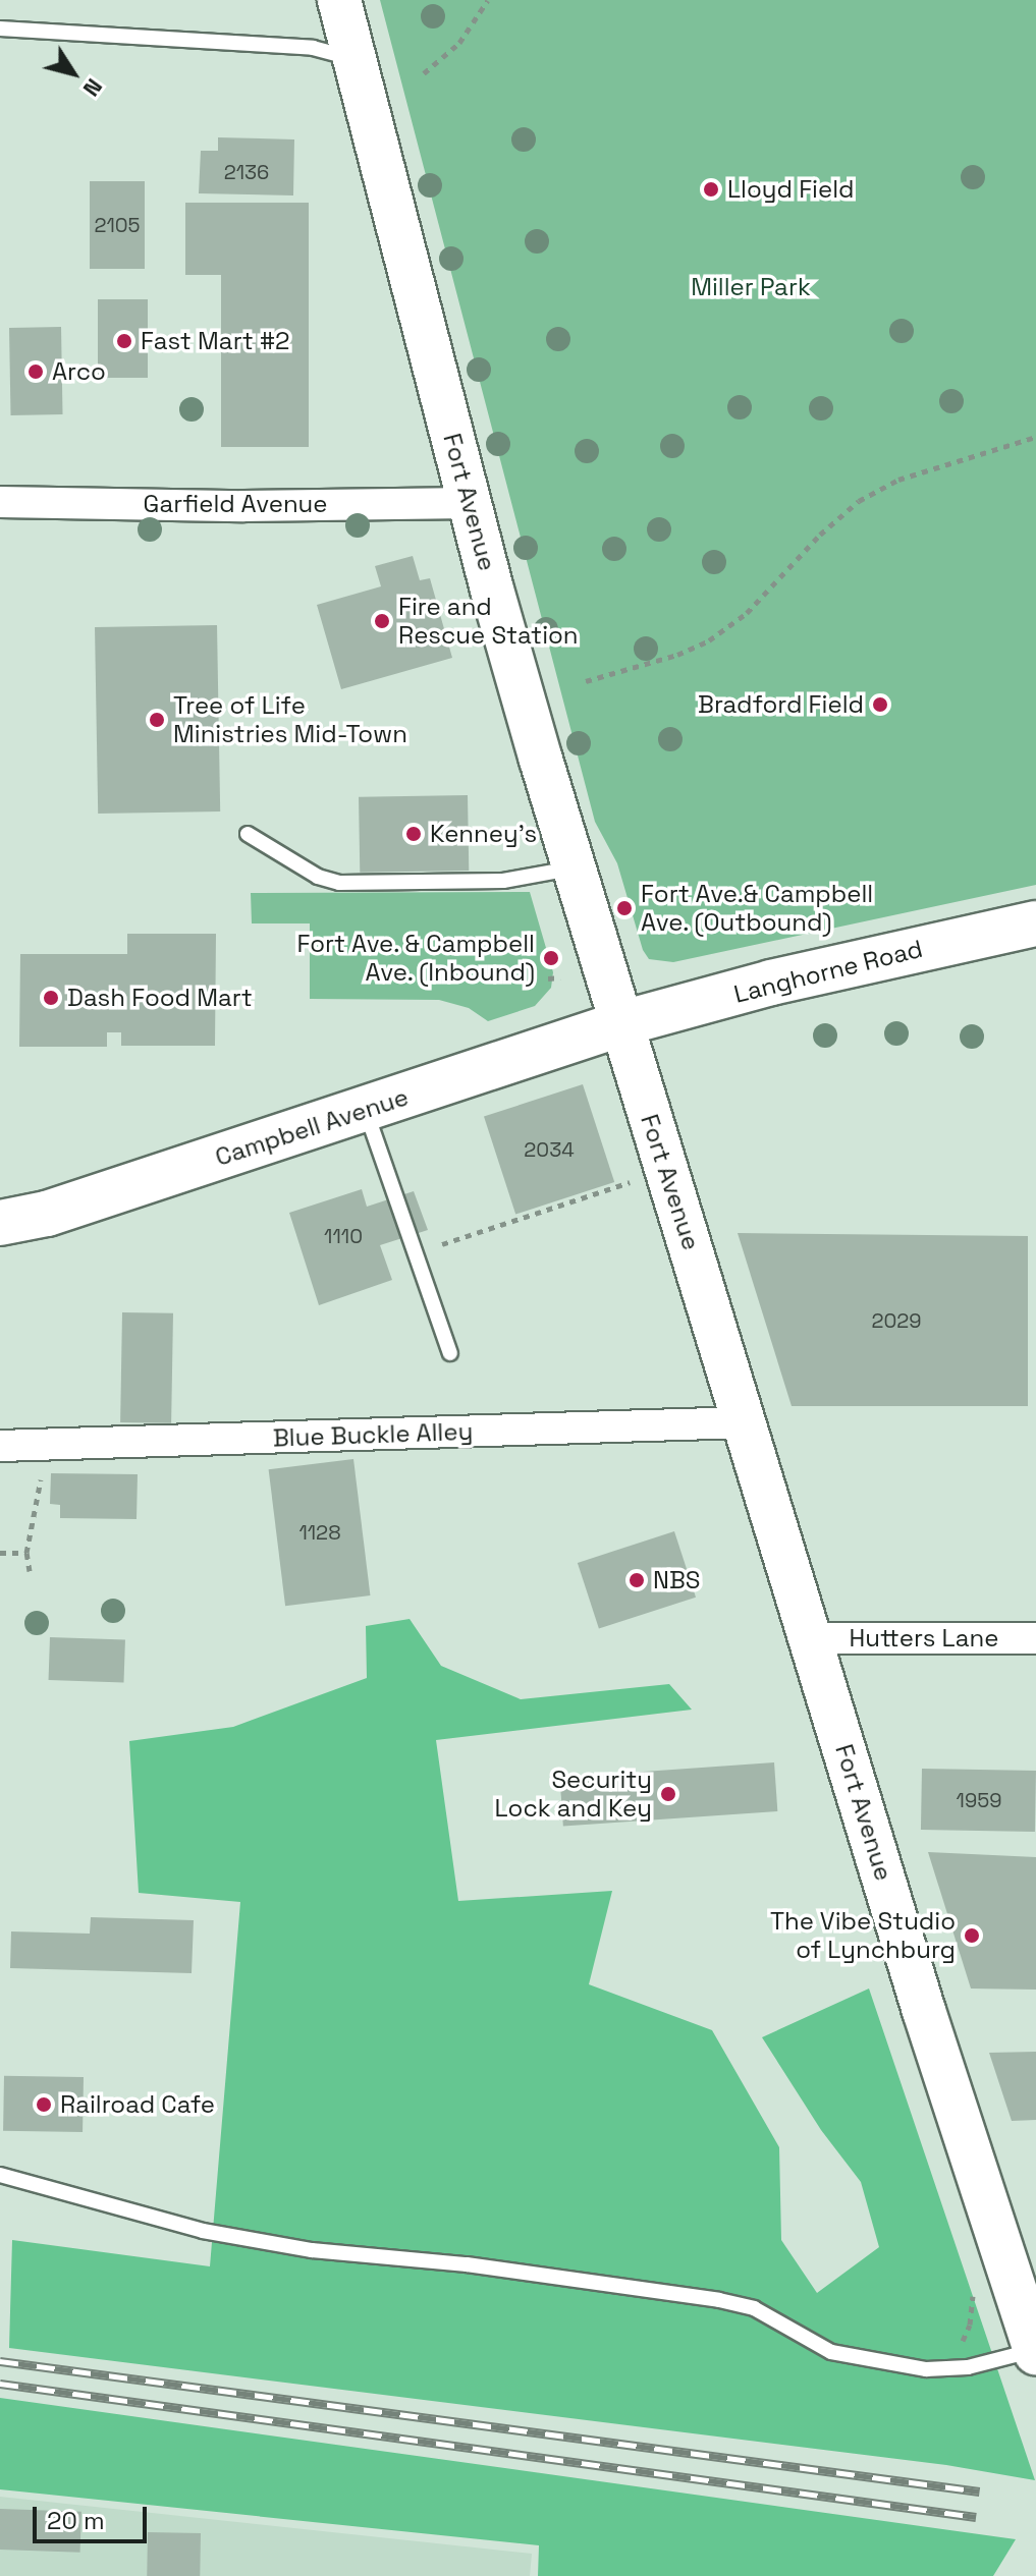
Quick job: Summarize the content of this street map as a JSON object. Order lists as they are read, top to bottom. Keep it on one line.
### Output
{"streets":{"main road":["Fort Avenue","Langhorne Road","Campbell Avenue"],"street":["Garfield Avenue","Blue Buckle Alley","Hutters Lane"]},"crossings":[["Fort Avenue","Garfield Avenue"],["Fort Avenue","Langhorne Road"],["Fort Avenue","Campbell Avenue"],["Fort Avenue","Blue Buckle Alley"],["Fort Avenue","Hutters Lane"],["Langhorne Road","Campbell Avenue"]],"parks":["Miller Park"],"places":["Lloyd Field","Fast Mart #2","Arco","Fire and Rescue Station","Bradford Field","Tree of Life Ministries Mid-Town","Kenney's","Fort Ave.& Campbell Ave. (Outbound)","Fort Ave. & Campbell Ave. (Inbound)","Dash Food Mart","NBS","Security Lock and Key","The Vibe Studio of Lynchburg","Railroad Cafe"],"house_numbers":["2136","2105","2034","1110","2029","1128","1959"],"scale_bar":"20 m","north":"bottom right"}
